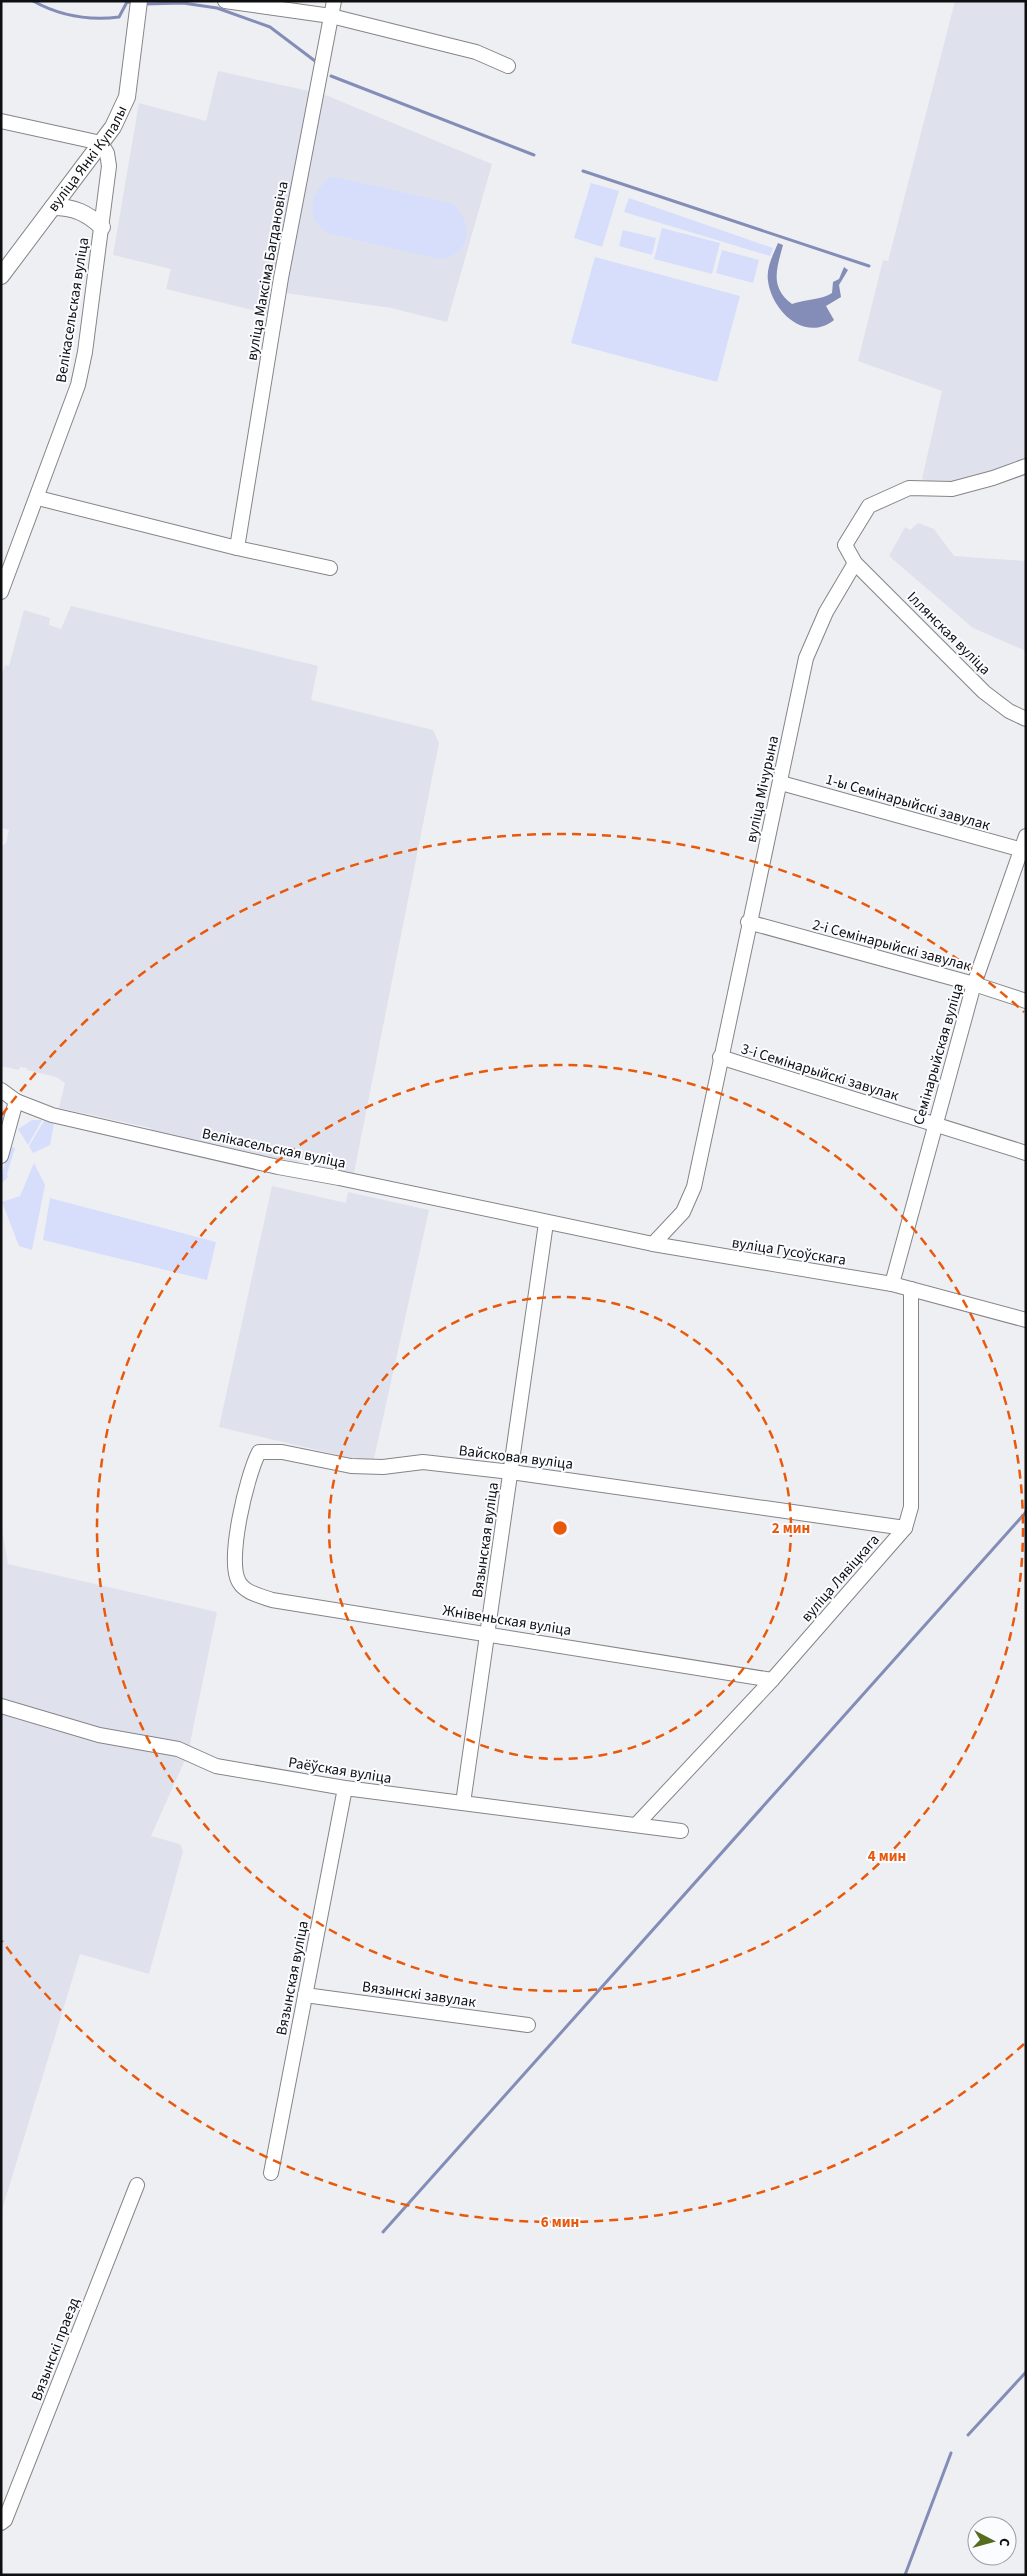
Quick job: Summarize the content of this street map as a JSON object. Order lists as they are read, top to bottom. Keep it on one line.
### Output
{"streets":{"main road":["вуліца Янкі Купалы"],"street":["вуліца Максіма Багдановіча","Велікасельская вуліца","Іллянская вуліца","вуліца Мічурына","1-ы Семінарыйскі завулак","2-і Семінарыйскі завулак","Семінарыйская вуліца","3-і Семінарыйскі завулак","вуліца Гусоўскага","Вайсковая вуліца","Вязынская вуліца","вуліца Лявіцкага","Жнівеньская вуліца","Раёўская вуліца","Вязынскі завулак","Вязынскі праезд"]},"crossings":[["вуліца Янкі Купалы","Велікасельская вуліца"],["Велікасельская вуліца","вуліца Гусоўскага"],["Велікасельская вуліца","Вязынская вуліца"],["Іллянская вуліца","вуліца Мічурына"],["вуліца Мічурына","1-ы Семінарыйскі завулак"],["вуліца Мічурына","2-і Семінарыйскі завулак"],["вуліца Мічурына","3-і Семінарыйскі завулак"],["вуліца Мічурына","вуліца Гусоўскага"],["1-ы Семінарыйскі завулак","Семінарыйская вуліца"],["2-і Семінарыйскі завулак","Семінарыйская вуліца"],["Семінарыйская вуліца","3-і Семінарыйскі завулак"],["Семінарыйская вуліца","вуліца Гусоўскага"],["вуліца Гусоўскага","Вязынская вуліца"],["вуліца Гусоўскага","вуліца Лявіцкага"],["Вайсковая вуліца","Вязынская вуліца"],["Вайсковая вуліца","вуліца Лявіцкага"],["Вайсковая вуліца","Жнівеньская вуліца"],["Вязынская вуліца","Жнівеньская вуліца"],["Вязынская вуліца","Раёўская вуліца"],["Вязынская вуліца","Вязынскі завулак"],["вуліца Лявіцкага","Жнівеньская вуліца"],["вуліца Лявіцкага","Раёўская вуліца"]],"north":"right","rings":["2 мин","4 мин","6 мин"]}
